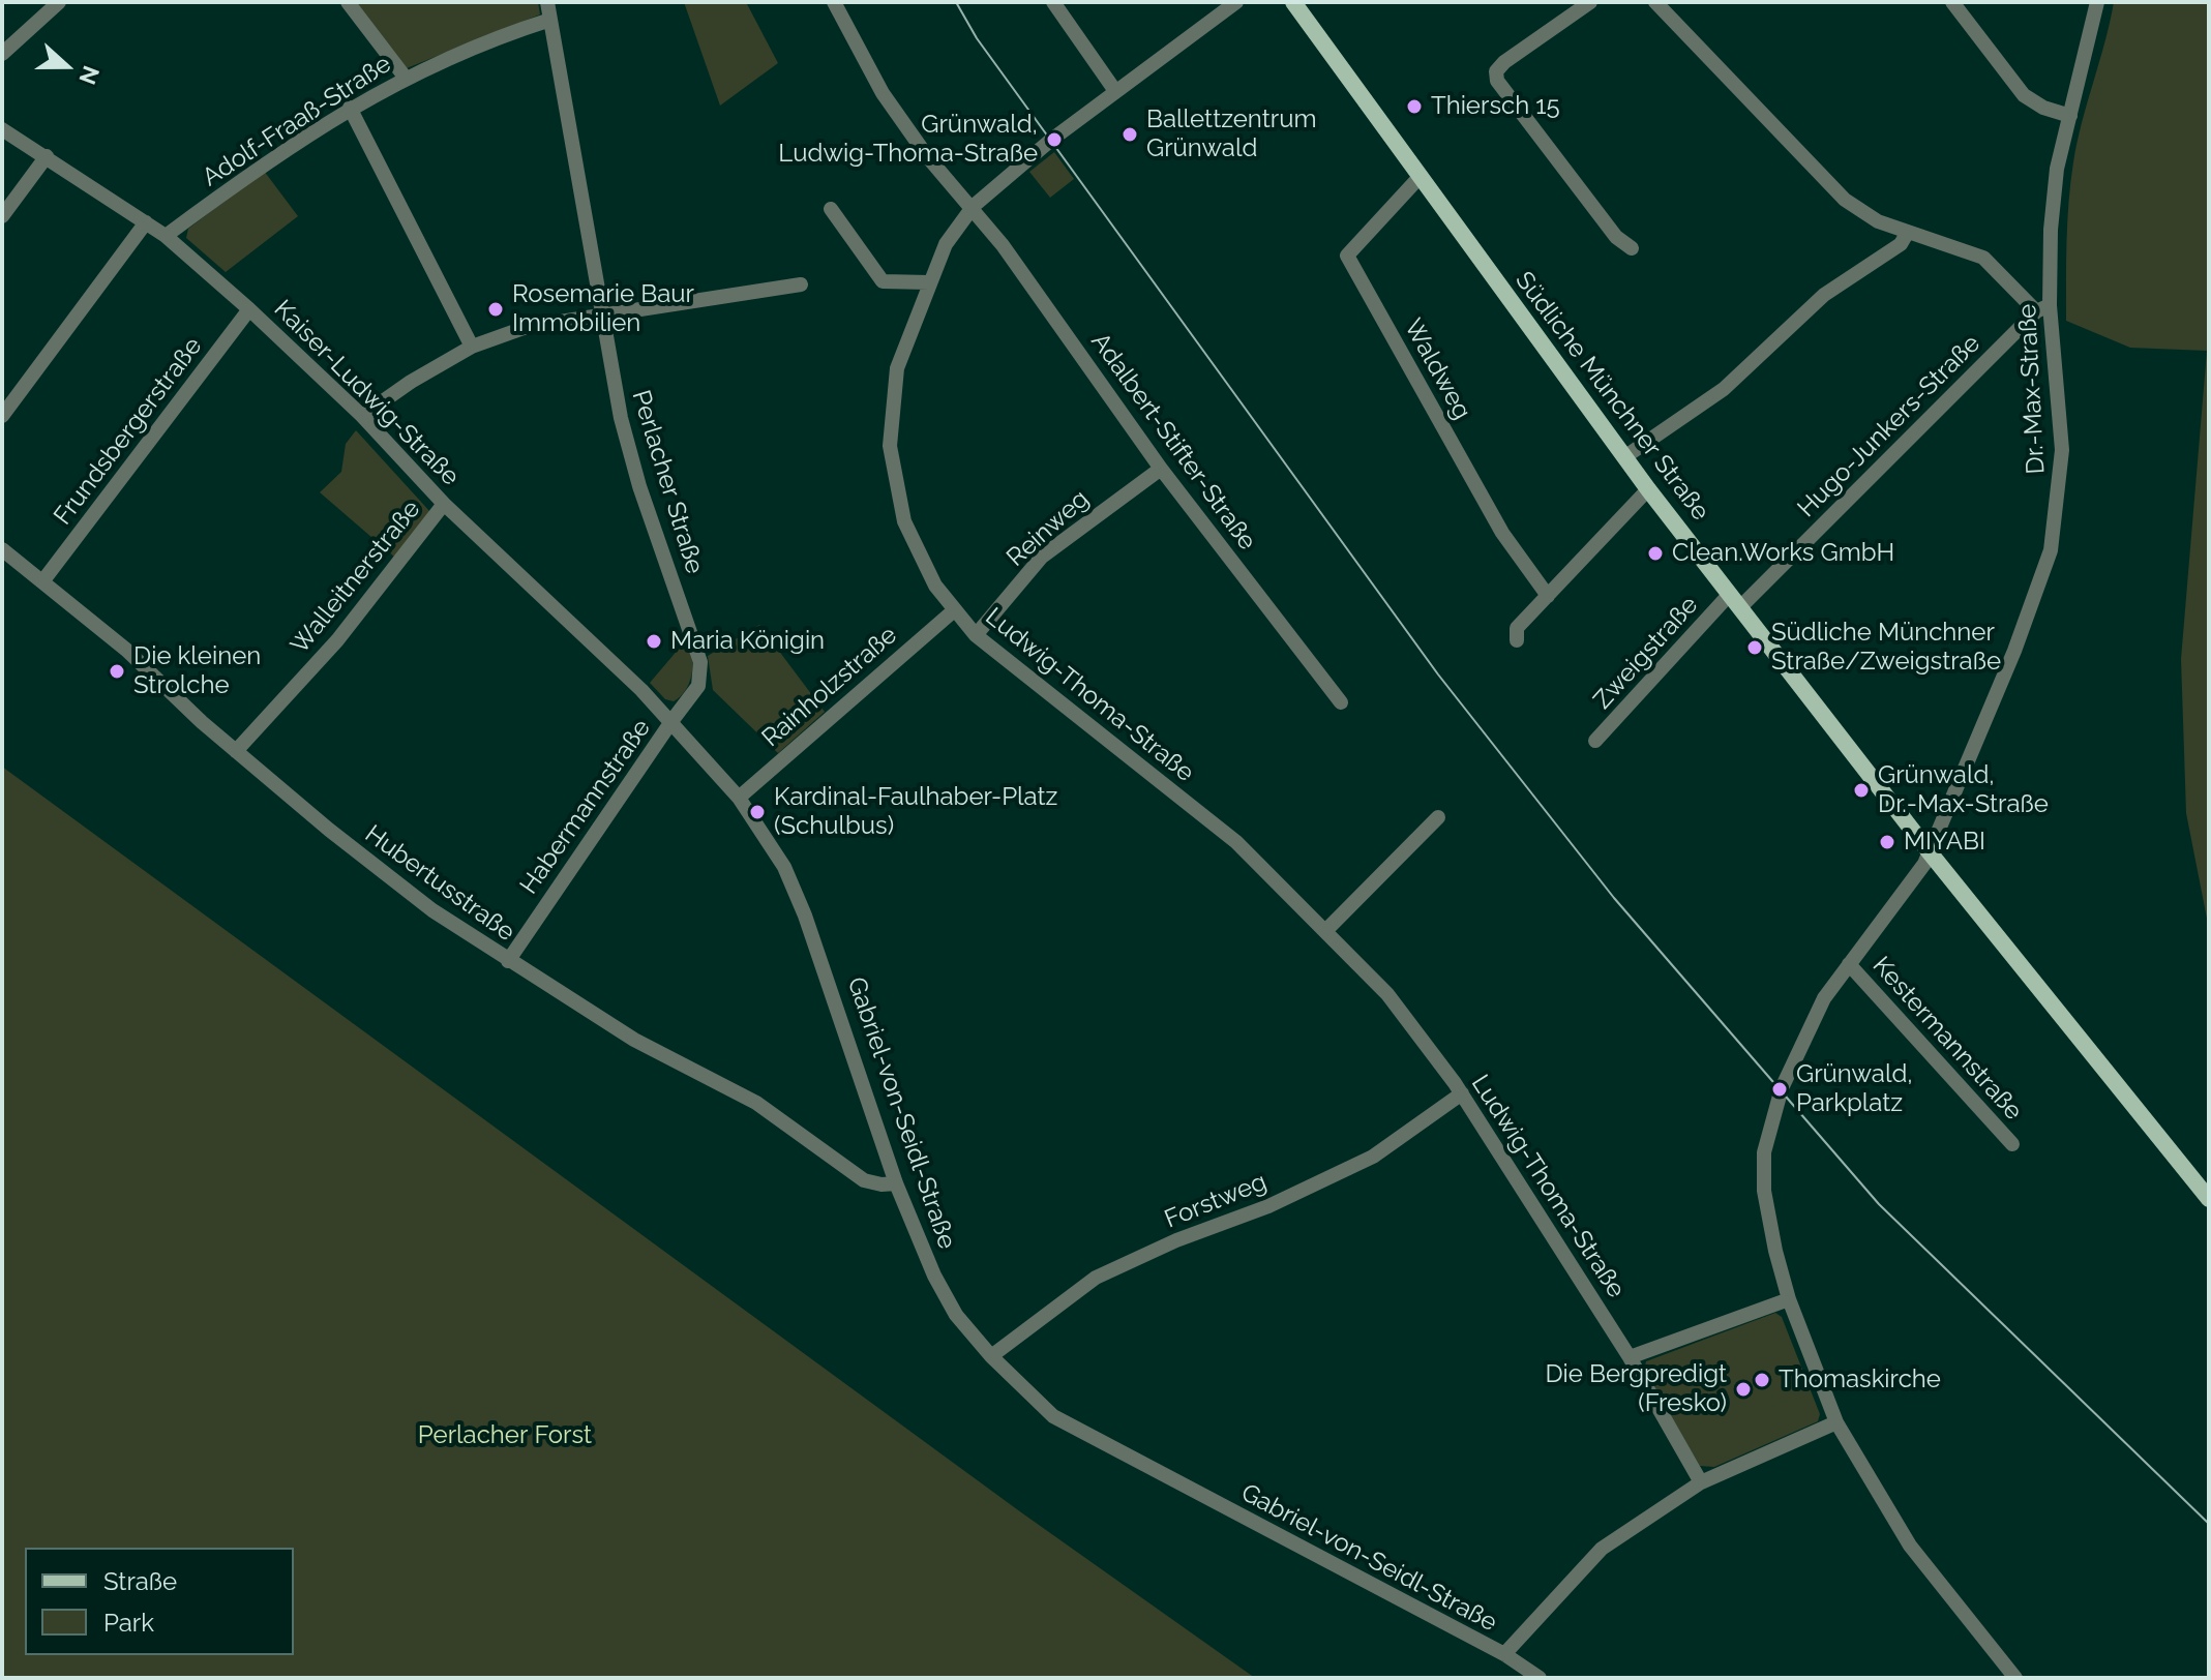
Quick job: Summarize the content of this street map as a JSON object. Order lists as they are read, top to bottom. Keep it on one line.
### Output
{"streets":{"main road":["Südliche Münchner Straße"],"street":["Adolf-Fraaß-Straße","Waldweg","Dr.-Max-Straße","Kaiser-Ludwig-Straße","Hugo-Junkers-Straße","Frundsbergerstraße","Adalbert-Stifter-Straße","Perlacher Straße","Reinweg","Walleitnerstraße","Zweigstraße","Rainholzstraße","Ludwig-Thoma-Straße","Habermannstraße","Hubertusstraße","Kestermannstraße","Gabriel-von-Seidl-Straße","Forstweg"]},"crossings":[["Adolf-Fraaß-Straße","Kaiser-Ludwig-Straße"],["Adolf-Fraaß-Straße","Perlacher Straße"],["Waldweg","Südliche Münchner Straße"],["Dr.-Max-Straße","Südliche Münchner Straße"],["Dr.-Max-Straße","Hugo-Junkers-Straße"],["Dr.-Max-Straße","Kestermannstraße"],["Kaiser-Ludwig-Straße","Frundsbergerstraße"],["Kaiser-Ludwig-Straße","Perlacher Straße"],["Kaiser-Ludwig-Straße","Walleitnerstraße"],["Kaiser-Ludwig-Straße","Habermannstraße"],["Kaiser-Ludwig-Straße","Gabriel-von-Seidl-Straße"],["Südliche Münchner Straße","Hugo-Junkers-Straße"],["Südliche Münchner Straße","Zweigstraße"],["Hugo-Junkers-Straße","Zweigstraße"],["Frundsbergerstraße","Hubertusstraße"],["Adalbert-Stifter-Straße","Reinweg"],["Adalbert-Stifter-Straße","Ludwig-Thoma-Straße"],["Perlacher Straße","Habermannstraße"],["Perlacher Straße","Gabriel-von-Seidl-Straße"],["Reinweg","Ludwig-Thoma-Straße"],["Walleitnerstraße","Hubertusstraße"],["Rainholzstraße","Ludwig-Thoma-Straße"],["Rainholzstraße","Gabriel-von-Seidl-Straße"],["Ludwig-Thoma-Straße","Forstweg"],["Habermannstraße","Hubertusstraße"],["Habermannstraße","Gabriel-von-Seidl-Straße"],["Hubertusstraße","Gabriel-von-Seidl-Straße"],["Gabriel-von-Seidl-Straße","Forstweg"]],"parks":["Perlacher Forst"],"places":["Thiersch 15","Ballettzentrum Grünwald","Grünwald, Ludwig-Thoma-Straße","Rosemarie Baur Immobilien","Clean.Works GmbH","Maria Königin","Südliche Münchner Straße/Zweigstraße","Die kleinen Strolche","Grünwald, Dr.-Max-Straße","Kardinal-Faulhaber-Platz (Schulbus)","MIYABI","Grünwald, Parkplatz","Thomaskirche","Die Bergpredigt (Fresko)"],"legend":["Straße","Park"],"north":"right"}
